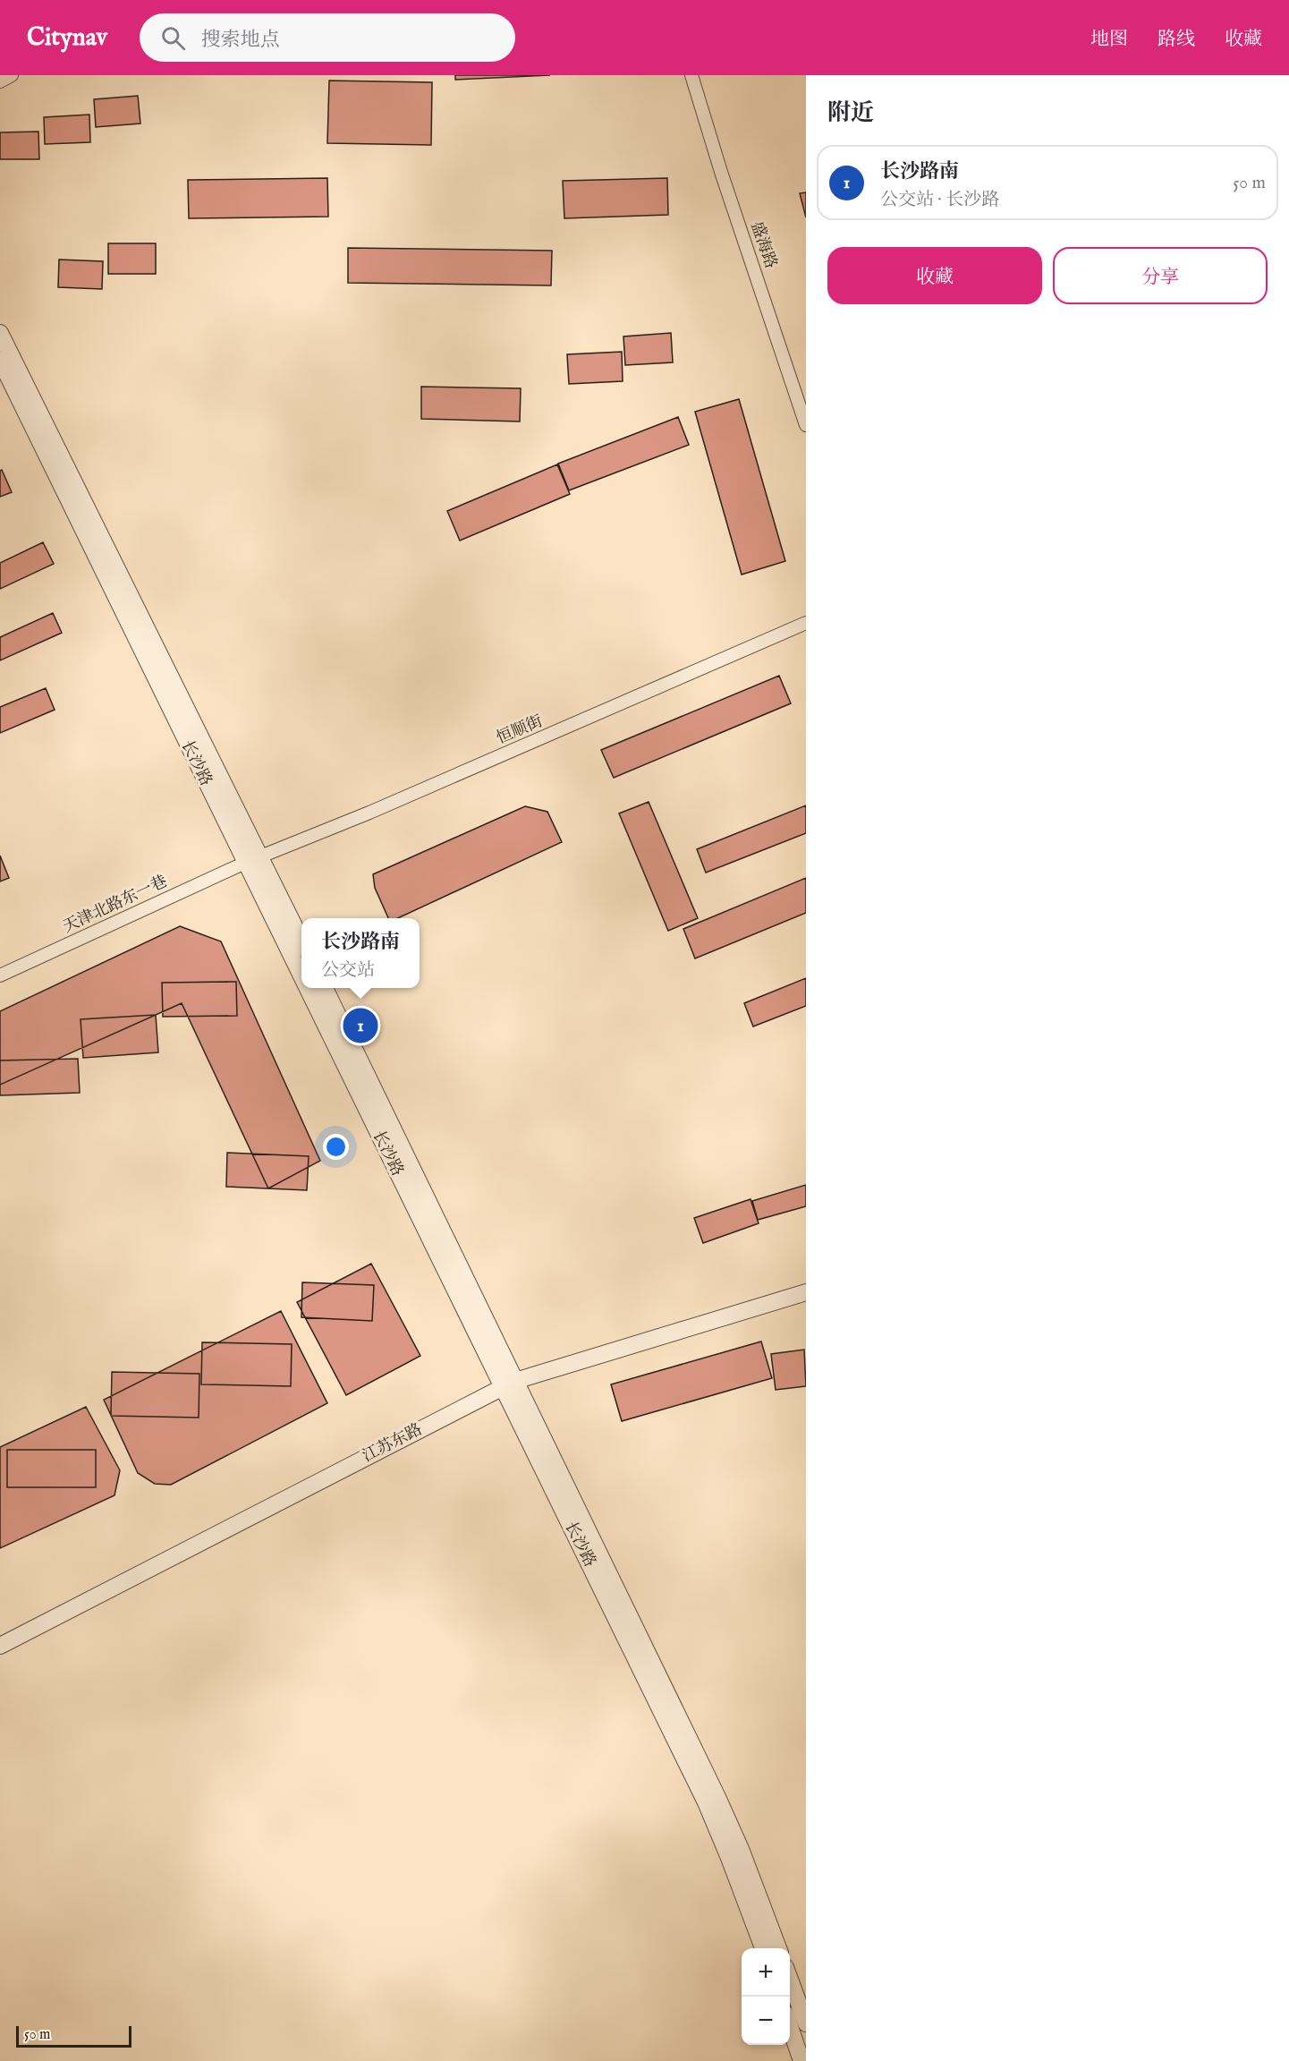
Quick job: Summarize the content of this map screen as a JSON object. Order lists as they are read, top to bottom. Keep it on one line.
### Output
{"streets":{"street":["盛海路","恒顺街","长沙路","天津北路东一巷","江苏东路"]},"crossings":[["恒顺街","长沙路"],["恒顺街","天津北路东一巷"],["长沙路","天津北路东一巷"],["长沙路","江苏东路"]],"scale_bar":"50 m","page":{"header":"Citynav","search":"搜索地点","nav":["地图","路线","收藏"],"heading":"附近","list":[{"mark":"1","name":"长沙路南","note":"公交站 · 长沙路","value":"50 m"}],"buttons":["收藏","分享"],"popup":["长沙路南","公交站"],"pins":"1","map_buttons":["+","−"],"scale":"50 m"}}
